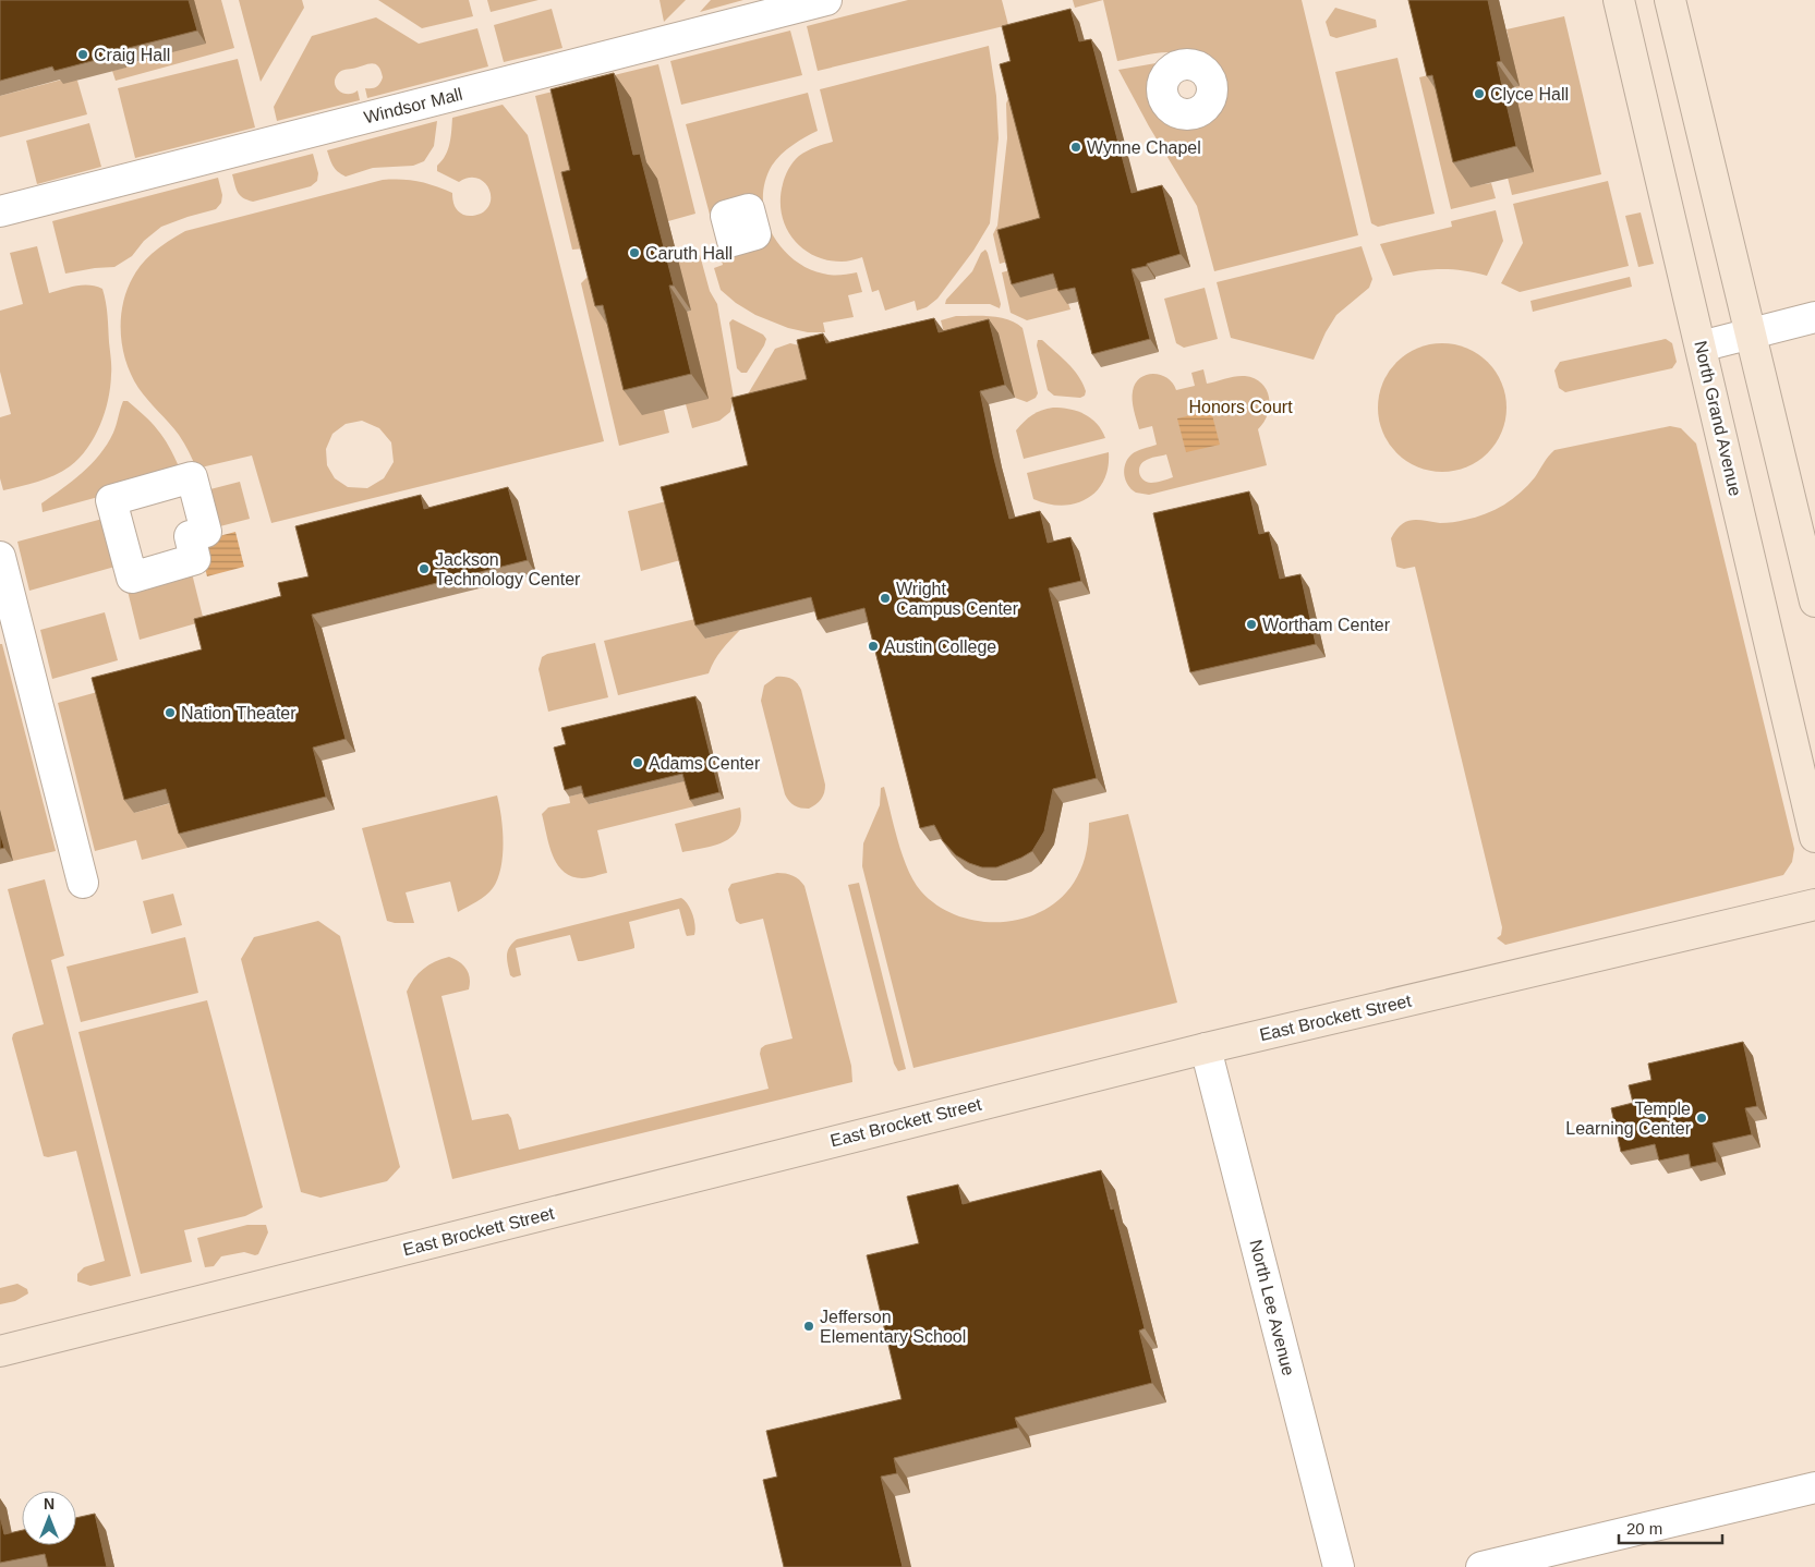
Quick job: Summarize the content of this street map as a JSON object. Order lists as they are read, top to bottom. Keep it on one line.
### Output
{"streets":{"street":["Windsor Mall","North Grand Avenue","East Brockett Street","North Lee Avenue"]},"crossings":[["East Brockett Street","North Lee Avenue"]],"parks":["Honors Court"],"places":["Craig Hall","Clyce Hall","Wynne Chapel","Caruth Hall","Jackson Technology Center","Wright Campus Center","Wortham Center","Austin College","Nation Theater","Adams Center","Temple Learning Center","Jefferson Elementary School"],"scale_bar":"20 m","north":"top"}
